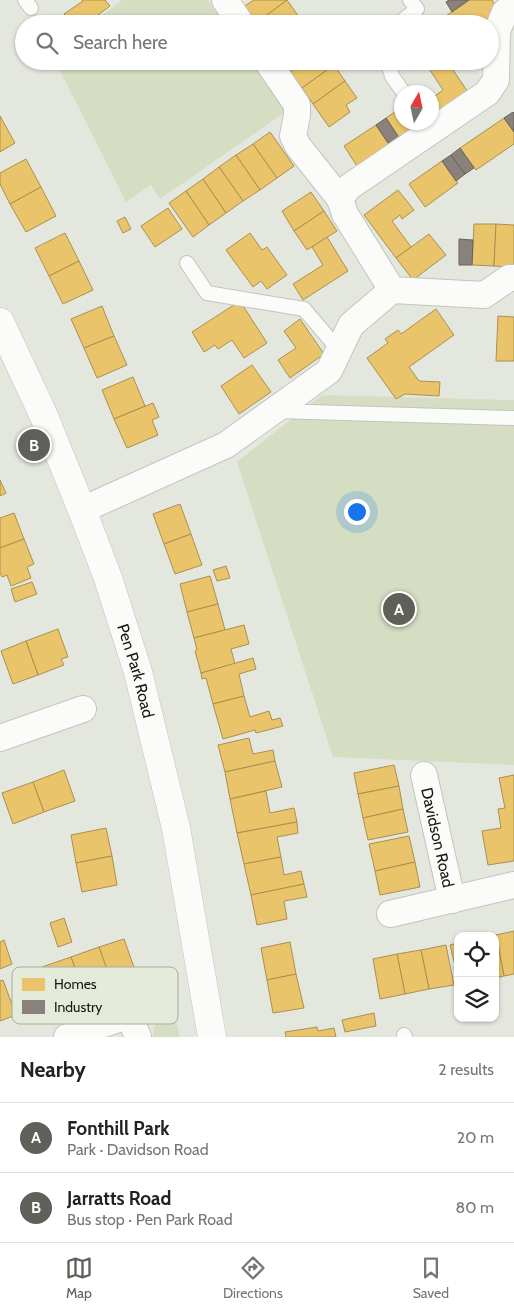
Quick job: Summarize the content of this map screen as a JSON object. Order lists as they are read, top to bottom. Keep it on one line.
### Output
{"streets":{"street":["Pen Park Road","Davidson Road"]},"legend":["Homes","Industry"],"north":"top","page":{"search":"Search here","pins":["B","A"],"heading":["Nearby","2 results"],"list":[{"mark":"A","name":"Fonthill Park","note":"Park · Davidson Road","value":"20 m"},{"mark":"B","name":"Jarratts Road","note":"Bus stop · Pen Park Road","value":"80 m"}],"nav":["Map","Directions","Saved"]}}
